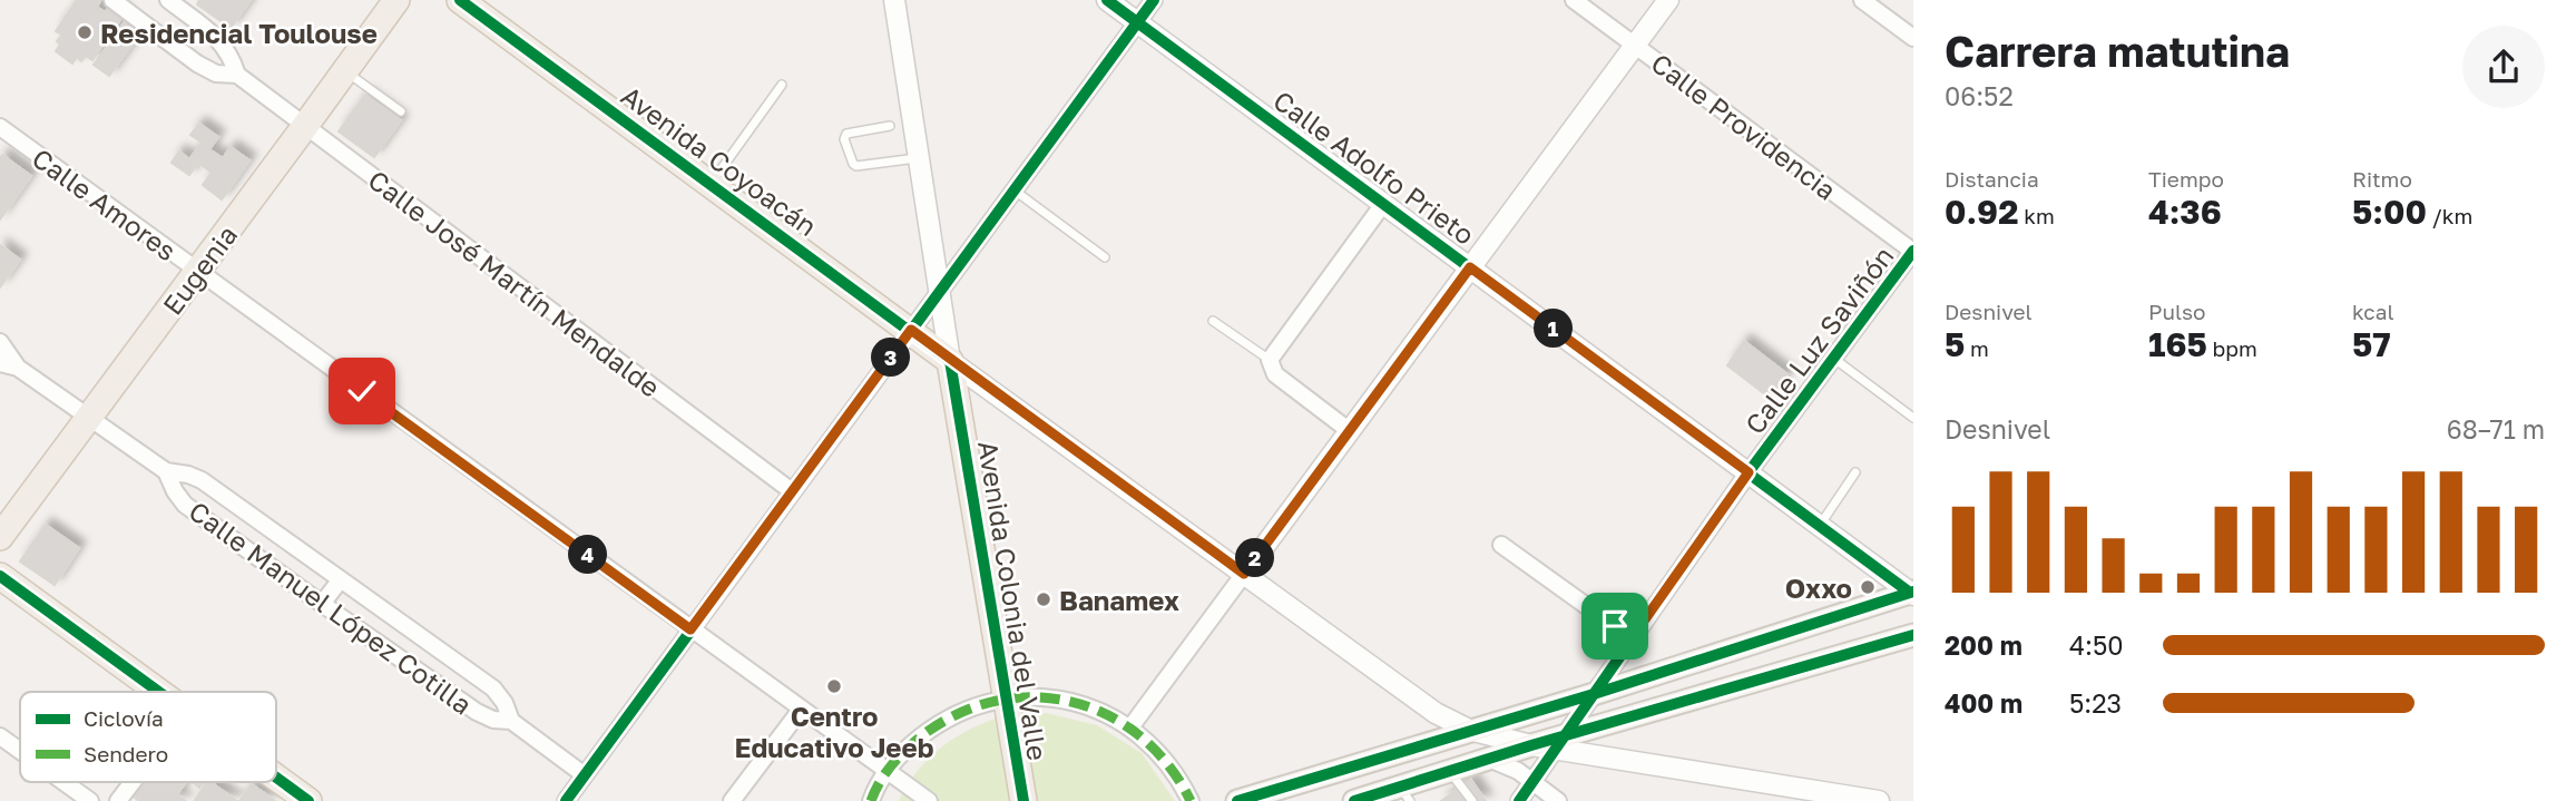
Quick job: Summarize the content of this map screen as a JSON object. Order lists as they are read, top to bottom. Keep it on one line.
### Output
{"streets":{"main road":["Avenida Coyoacán","Eugenia","Avenida Colonia del Valle"],"street":["Calle Providencia","Calle Adolfo Prieto","Calle Amores","Calle José Martín Mendalde","Calle Luz Saviñón","Calle Manuel López Cotilla"]},"crossings":[["Calle Providencia","Calle Luz Saviñón"],["Avenida Coyoacán","Avenida Colonia del Valle"],["Calle Adolfo Prieto","Calle Luz Saviñón"],["Calle Amores","Eugenia"],["Eugenia","Calle José Martín Mendalde"],["Eugenia","Calle Manuel López Cotilla"]],"places":["Residencial Toulouse","Oxxo","Banamex","Centro Educativo Jeeb"],"legend":["Ciclovía","Sendero"],"page":{"heading":["Carrera matutina","06:52"],"stats":[["Distancia","0.92 km"],["Tiempo","4:36"],["Ritmo","5:00 /km"],["Desnivel","5 m"],["Pulso","165 bpm"],["kcal","57"]],"pins":["1","3","4","2"],"chart":["Desnivel","68–71 m"],"list":[{"name":"200 m","note":"4:50"},{"name":"400 m","note":"5:23"}]}}
